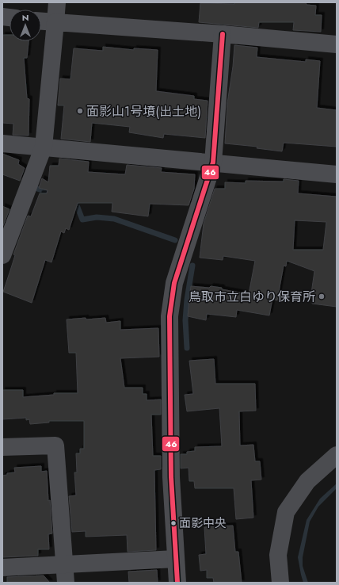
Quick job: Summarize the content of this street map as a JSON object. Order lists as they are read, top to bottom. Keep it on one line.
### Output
{"places":["面影山1号墳(出土地)","鳥取市立白ゆり保育所","面影中央"],"lines":["transit line 46"],"north":"top"}
